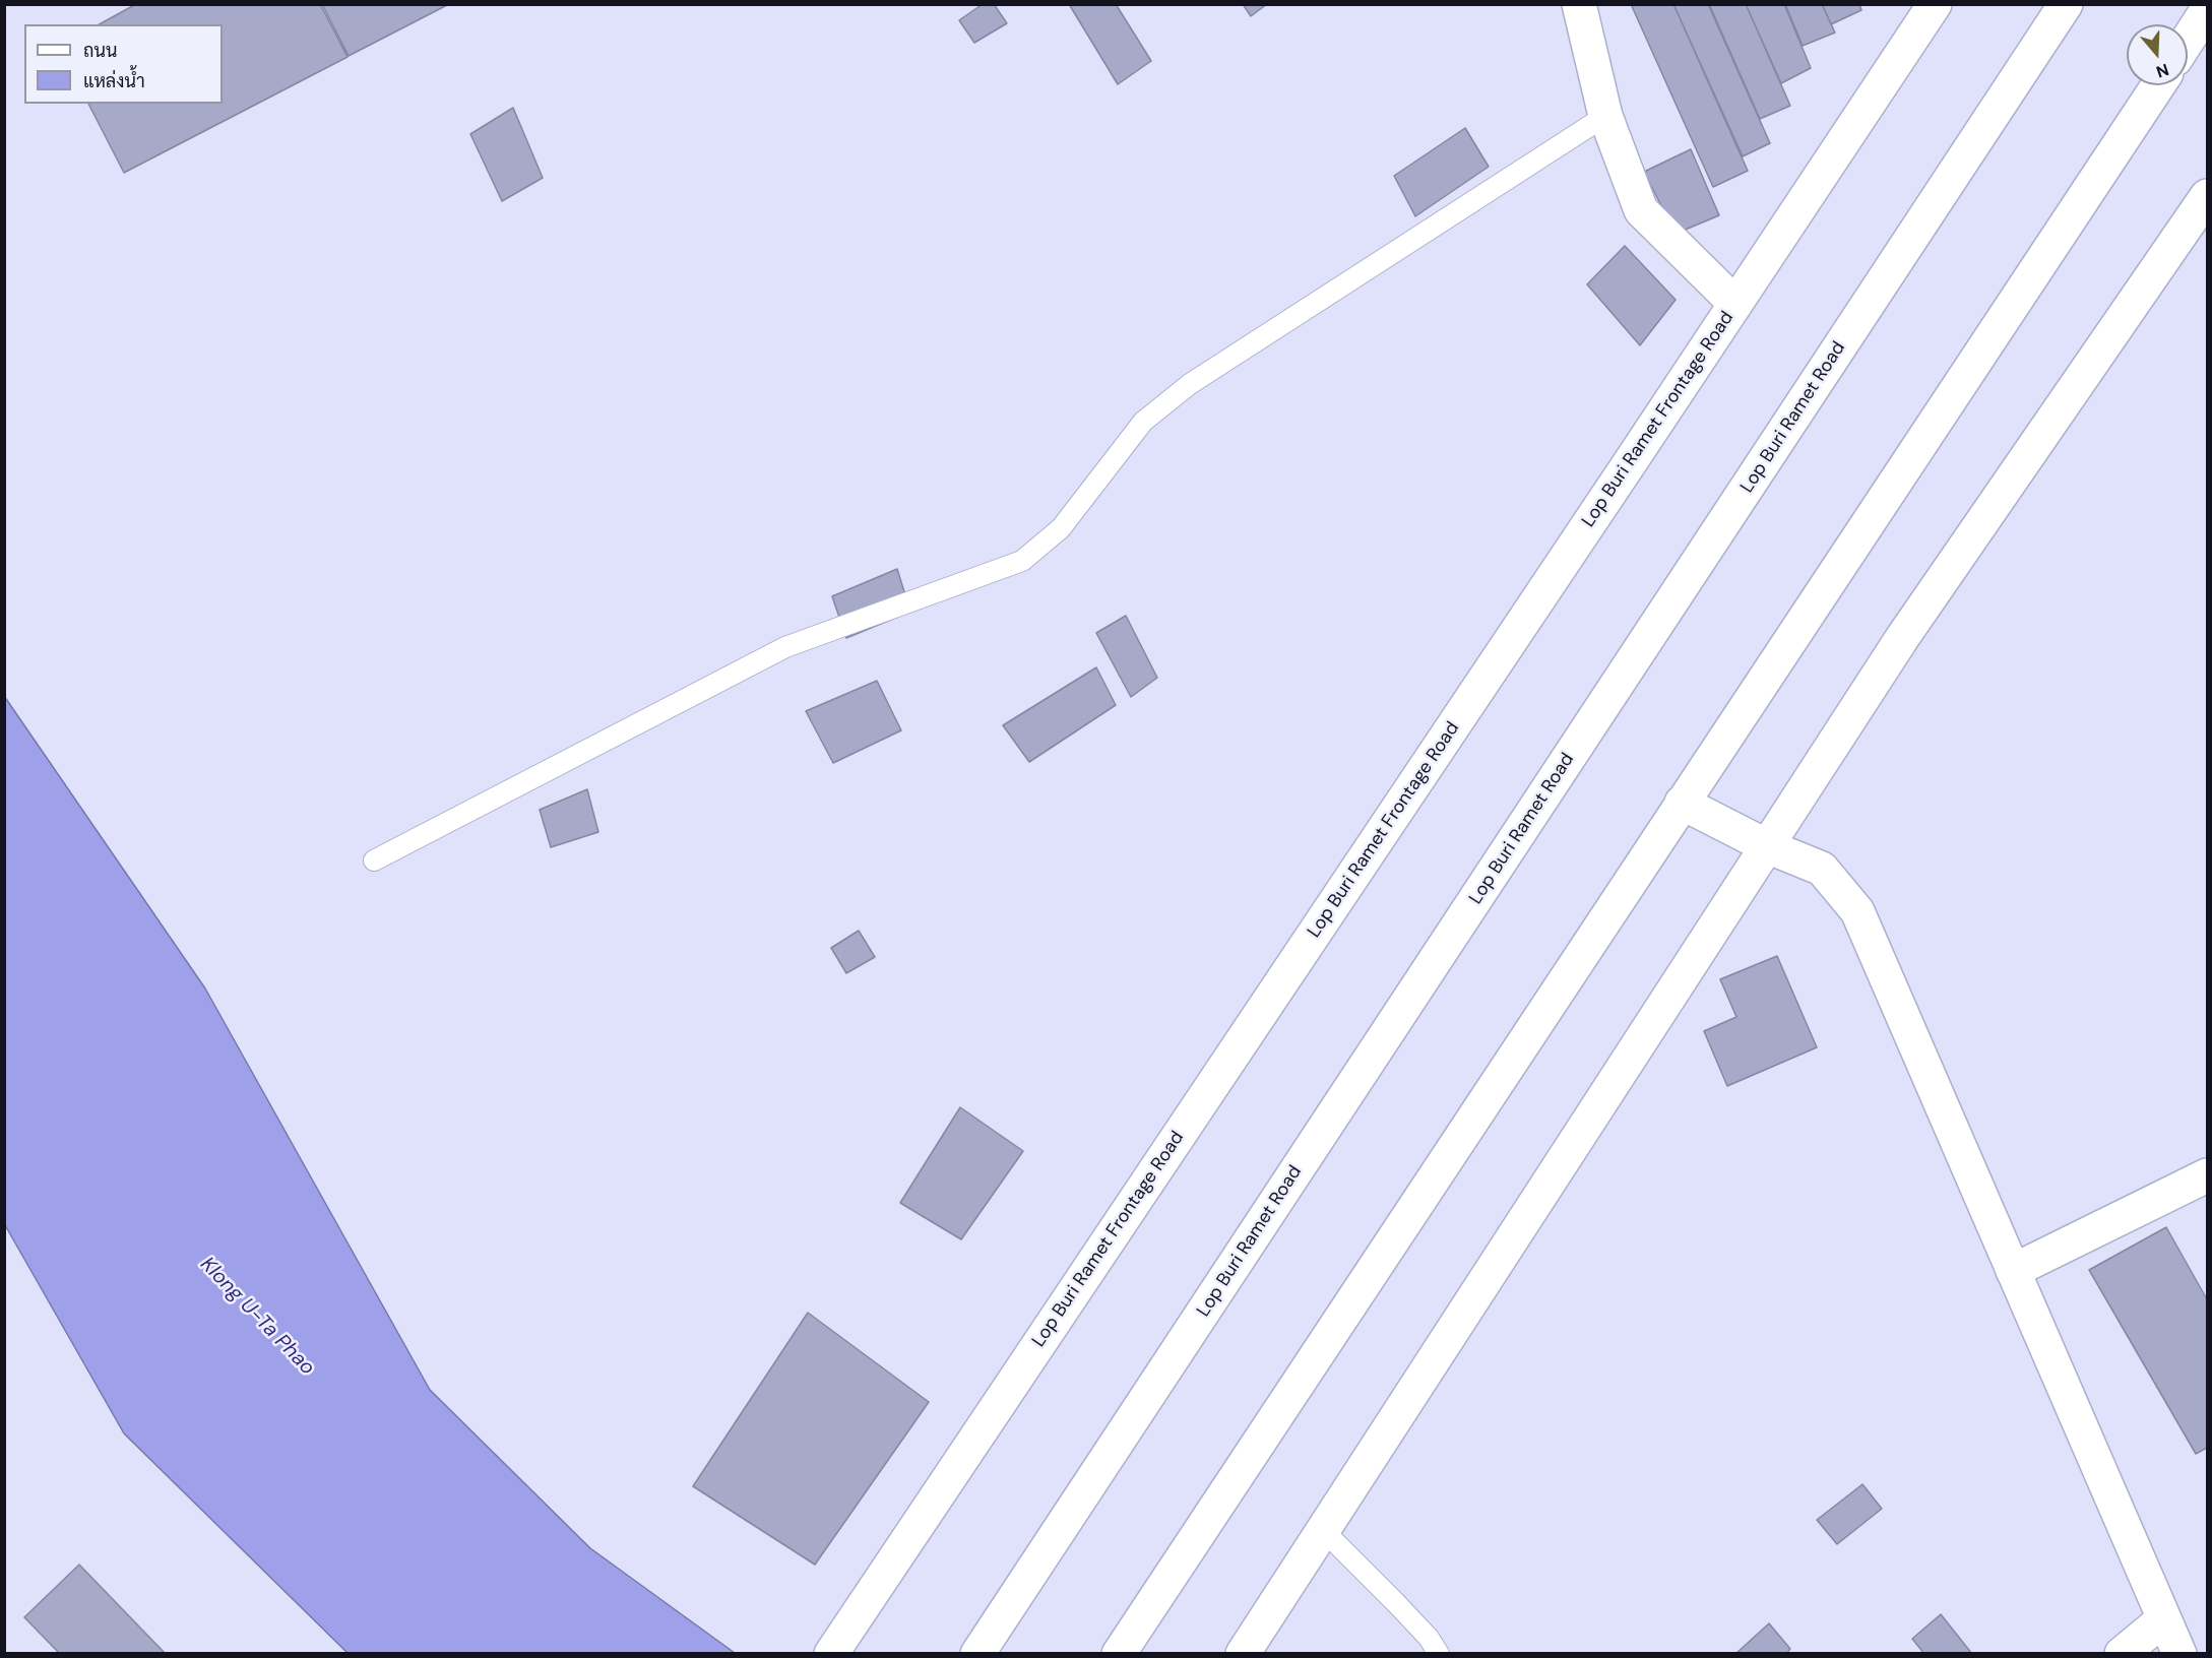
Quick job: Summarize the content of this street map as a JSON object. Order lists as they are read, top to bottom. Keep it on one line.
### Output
{"streets":{"main road":["Lop Buri Ramet Road","Lop Buri Ramet Frontage Road"]},"water":["Klong U-Ta Phao"],"legend":["ถนน","แหล่งน้ำ"],"north":"bottom"}
